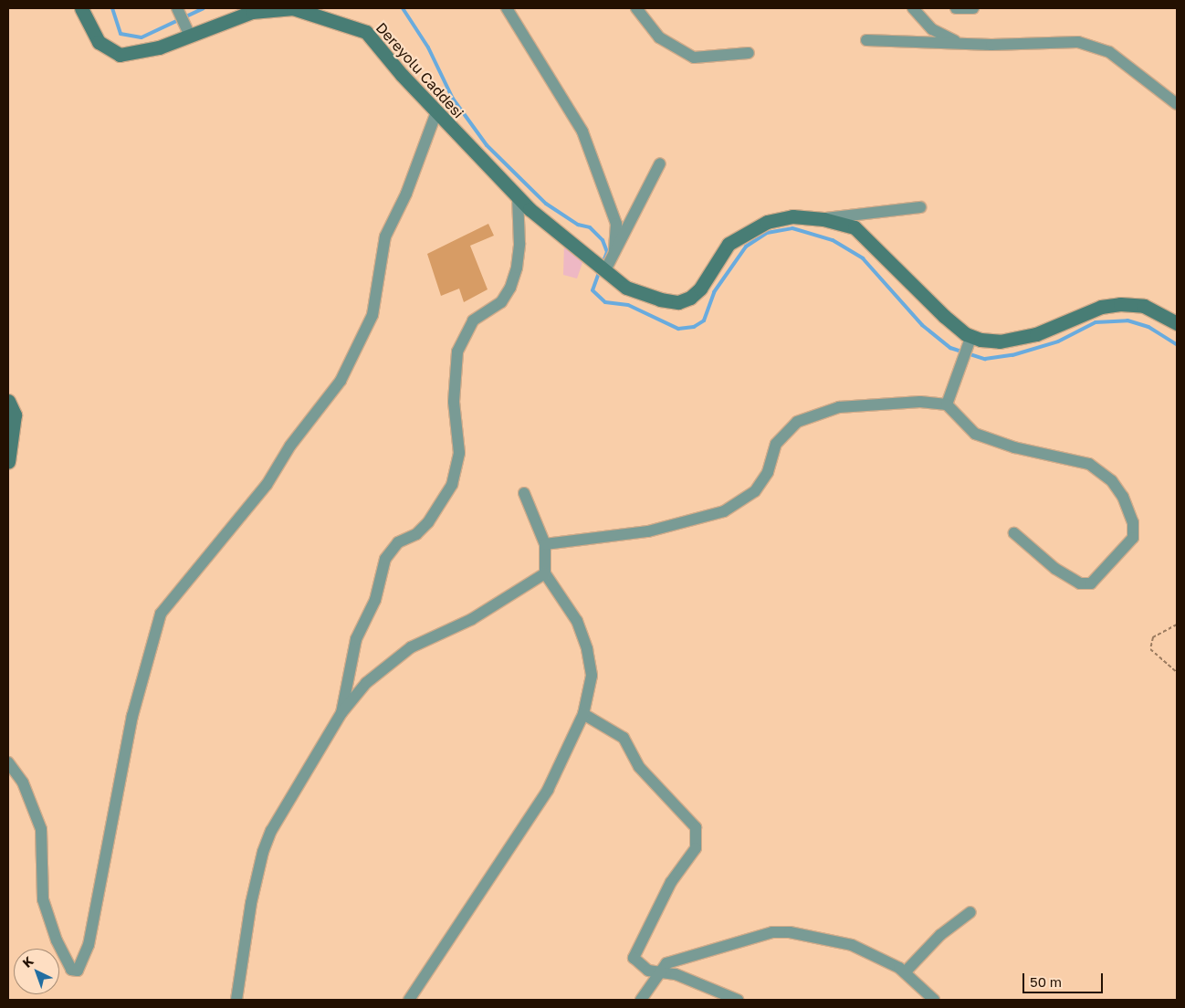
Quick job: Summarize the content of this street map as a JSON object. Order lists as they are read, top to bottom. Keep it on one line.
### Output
{"streets":{"main road":["Dereyolu Caddesi"]},"scale_bar":"50 m","north":"top left"}
